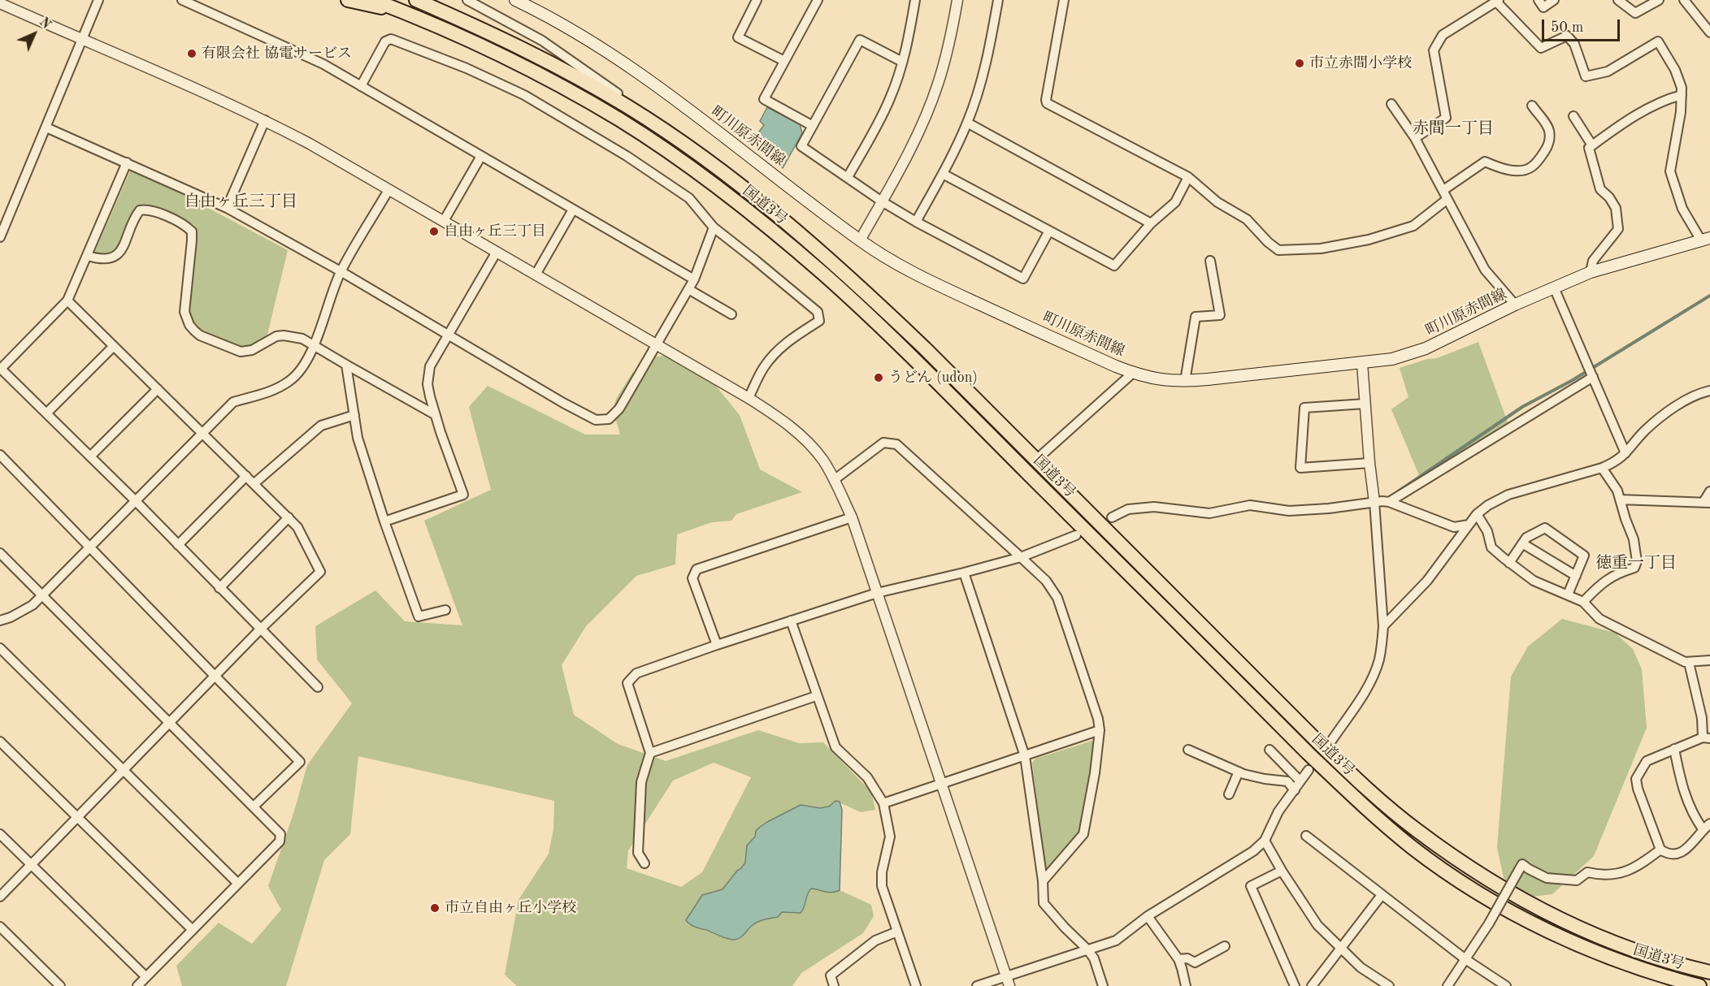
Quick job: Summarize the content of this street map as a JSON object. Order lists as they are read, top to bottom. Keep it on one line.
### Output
{"streets":{"highway":["国道3号"],"main road":["町川原赤間線"]},"districts":["赤間一丁目","自由ヶ丘三丁目","徳重一丁目"],"places":["有限会社 協電サービス","市立赤間小学校","自由ヶ丘三丁目","うどん (udon)","市立自由ヶ丘小学校"],"scale_bar":"50 m","north":"top right"}
